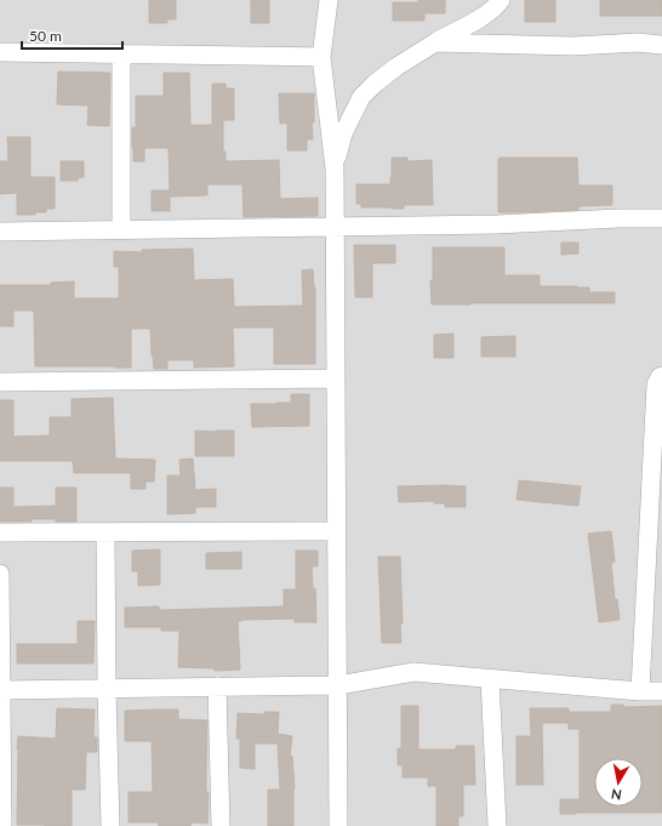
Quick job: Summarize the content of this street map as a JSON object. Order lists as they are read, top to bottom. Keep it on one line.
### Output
{"scale_bar":"50 m","north":"bottom"}
